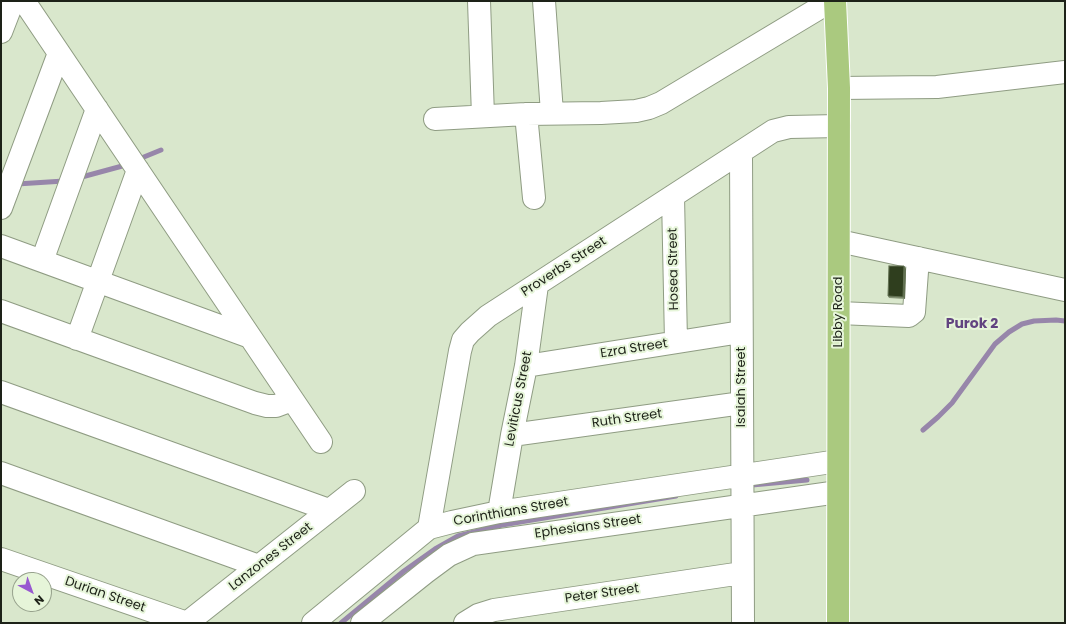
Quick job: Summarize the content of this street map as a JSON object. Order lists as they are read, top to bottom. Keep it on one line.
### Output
{"streets":{"main road":["Libby Road"],"street":["Proverbs Street","Hosea Street","Ezra Street","Isaiah Street","Leviticus Street","Ruth Street","Corinthians Street","Ephesians Street","Lanzones Street","Peter Street","Durian Street"]},"crossings":[["Proverbs Street","Hosea Street"],["Proverbs Street","Libby Road"],["Proverbs Street","Isaiah Street"],["Proverbs Street","Leviticus Street"],["Proverbs Street","Corinthians Street"],["Hosea Street","Ezra Street"],["Libby Road","Corinthians Street"],["Libby Road","Ephesians Street"],["Ezra Street","Isaiah Street"],["Ezra Street","Leviticus Street"],["Isaiah Street","Ruth Street"],["Isaiah Street","Corinthians Street"],["Isaiah Street","Ephesians Street"],["Isaiah Street","Peter Street"],["Leviticus Street","Ruth Street"],["Leviticus Street","Corinthians Street"],["Lanzones Street","Durian Street"]],"districts":["Purok 2"],"north":"bottom right"}
